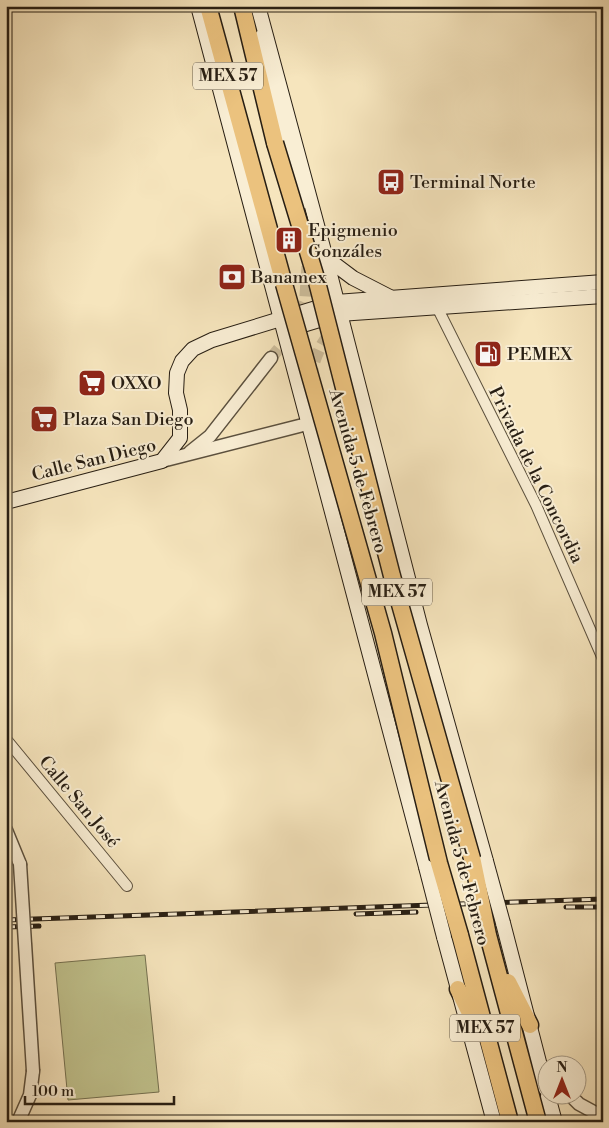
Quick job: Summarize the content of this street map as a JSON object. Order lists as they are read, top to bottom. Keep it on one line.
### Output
{"streets":{"highway":["MEX 57","Avenida 5 de Febrero"],"main road":["Calle San Diego"],"street":["Privada de la Concordia","Calle San José"]},"crossings":[["Calle San Diego","Avenida 5 de Febrero"]],"places":{"bus stop":["Terminal Norte"],"building":["Epigmenio Gonzáles"],"bank":["Banamex"],"fuel station":["PEMEX"],"supermarket":["OXXO","Plaza San Diego"]},"scale_bar":"100 m","north":"top"}
